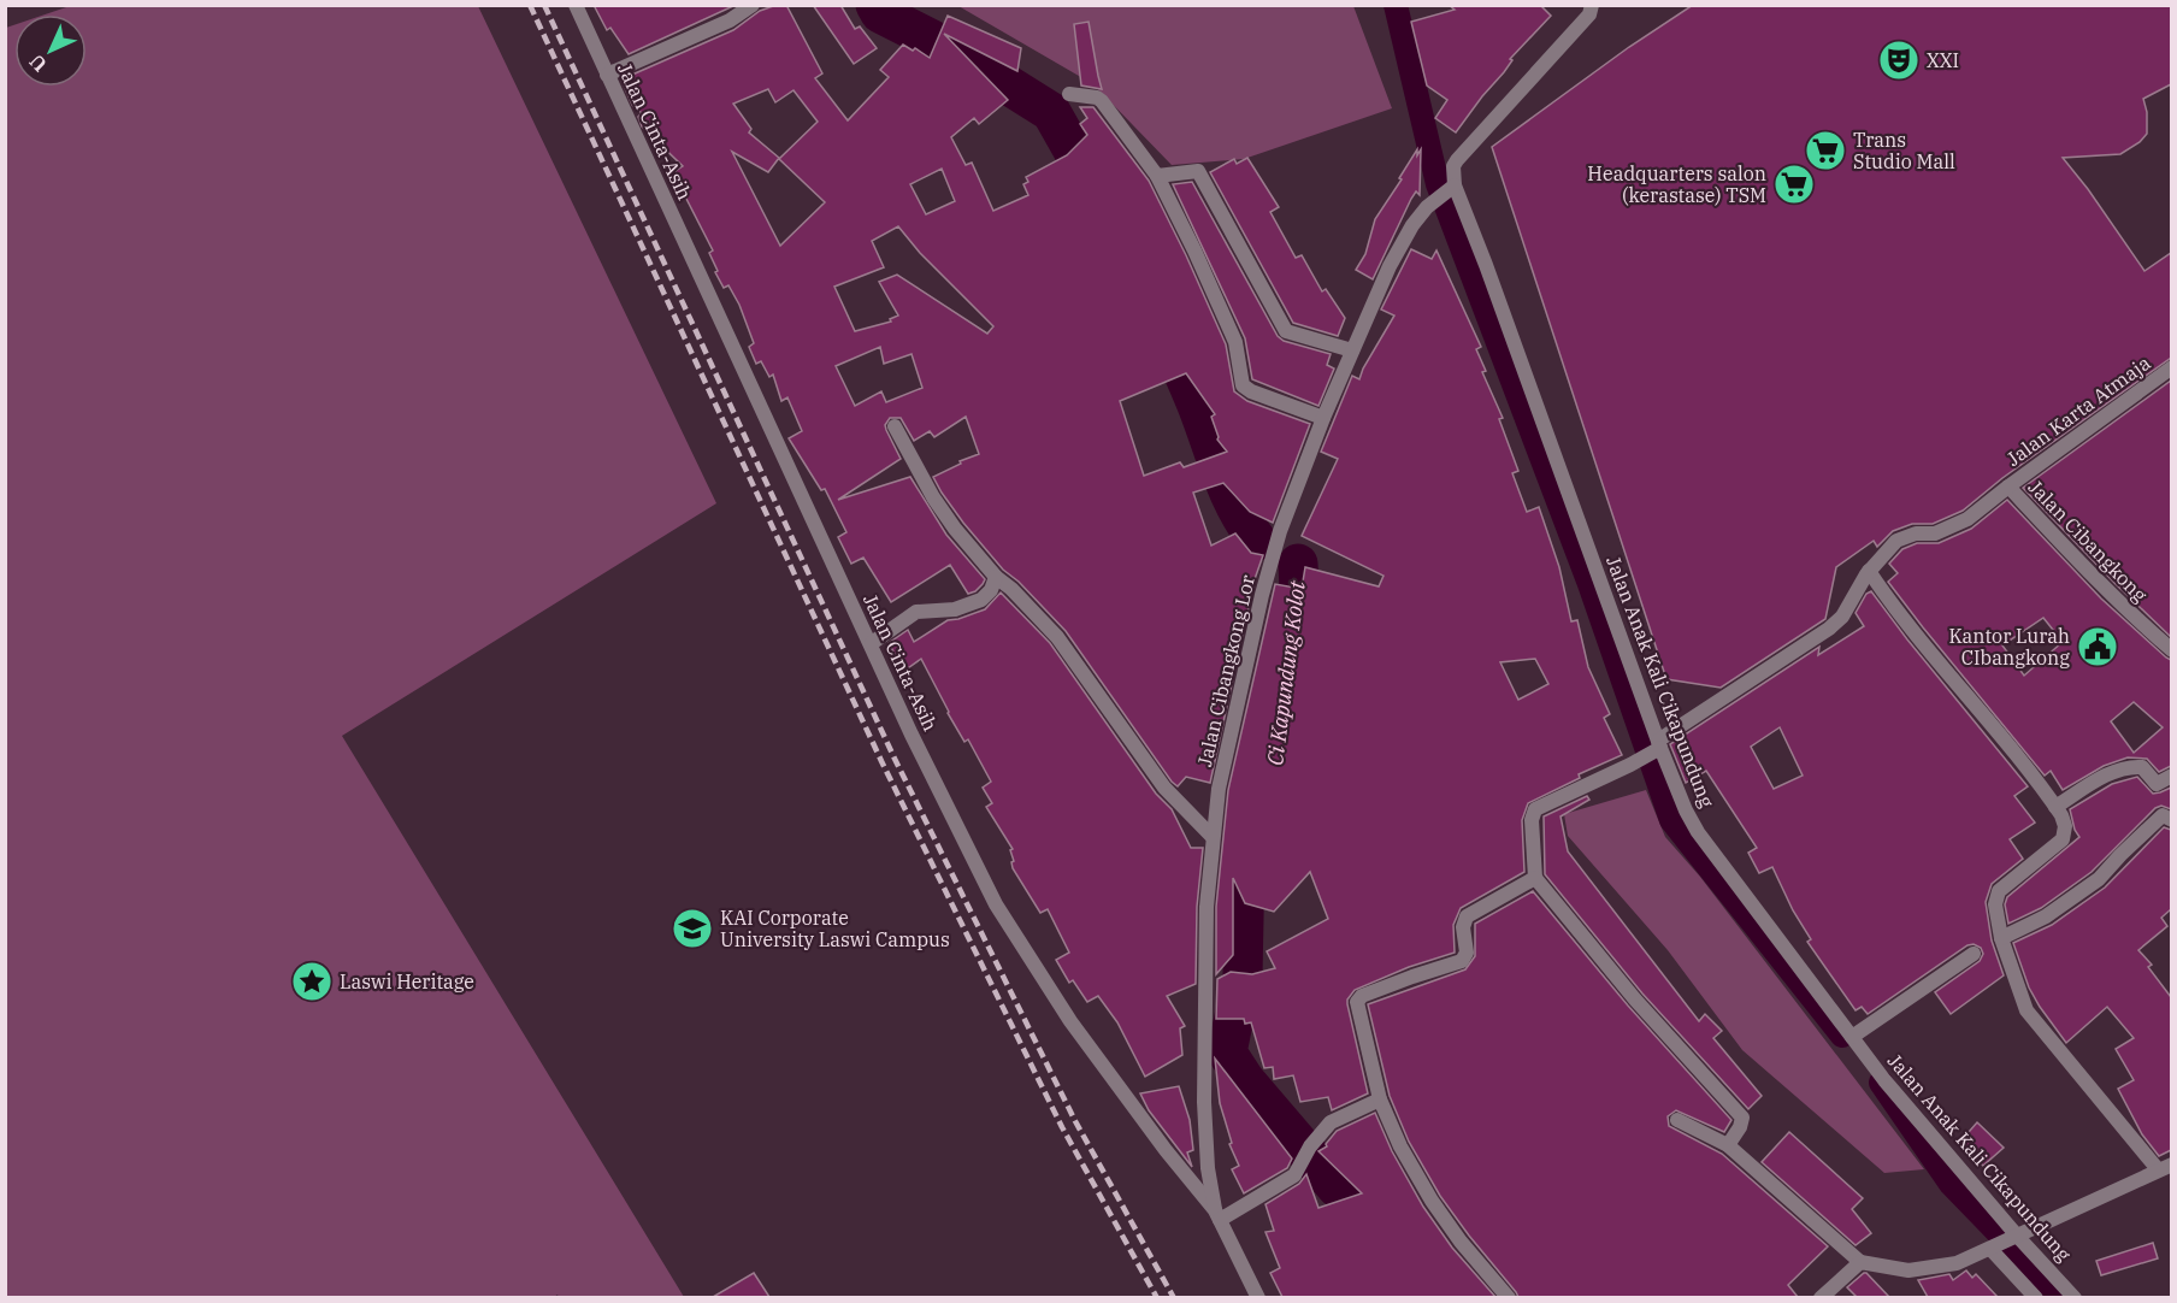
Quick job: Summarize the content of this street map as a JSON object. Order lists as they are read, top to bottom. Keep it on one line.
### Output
{"streets":{"street":["Jalan Cinta-Asih","Jalan Karta Atmaja","Jalan Cibangkong","Jalan Cibangkong Lor","Jalan Anak Kali Cikapundung"]},"crossings":[["Jalan Cinta-Asih","Jalan Cibangkong Lor"],["Jalan Karta Atmaja","Jalan Cibangkong"],["Jalan Karta Atmaja","Jalan Anak Kali Cikapundung"],["Jalan Cibangkong Lor","Jalan Anak Kali Cikapundung"]],"water":["Ci Kapundung Kolot"],"places":{"theatre":["XXI"],"supermarket":["Trans Studio Mall","Headquarters salon (kerastase) TSM"],"public building":["Kantor Lurah CIbangkong"],"school or university":["KAI Corporate University Laswi Campus"],"place":["Laswi Heritage"]},"north":"bottom left"}
